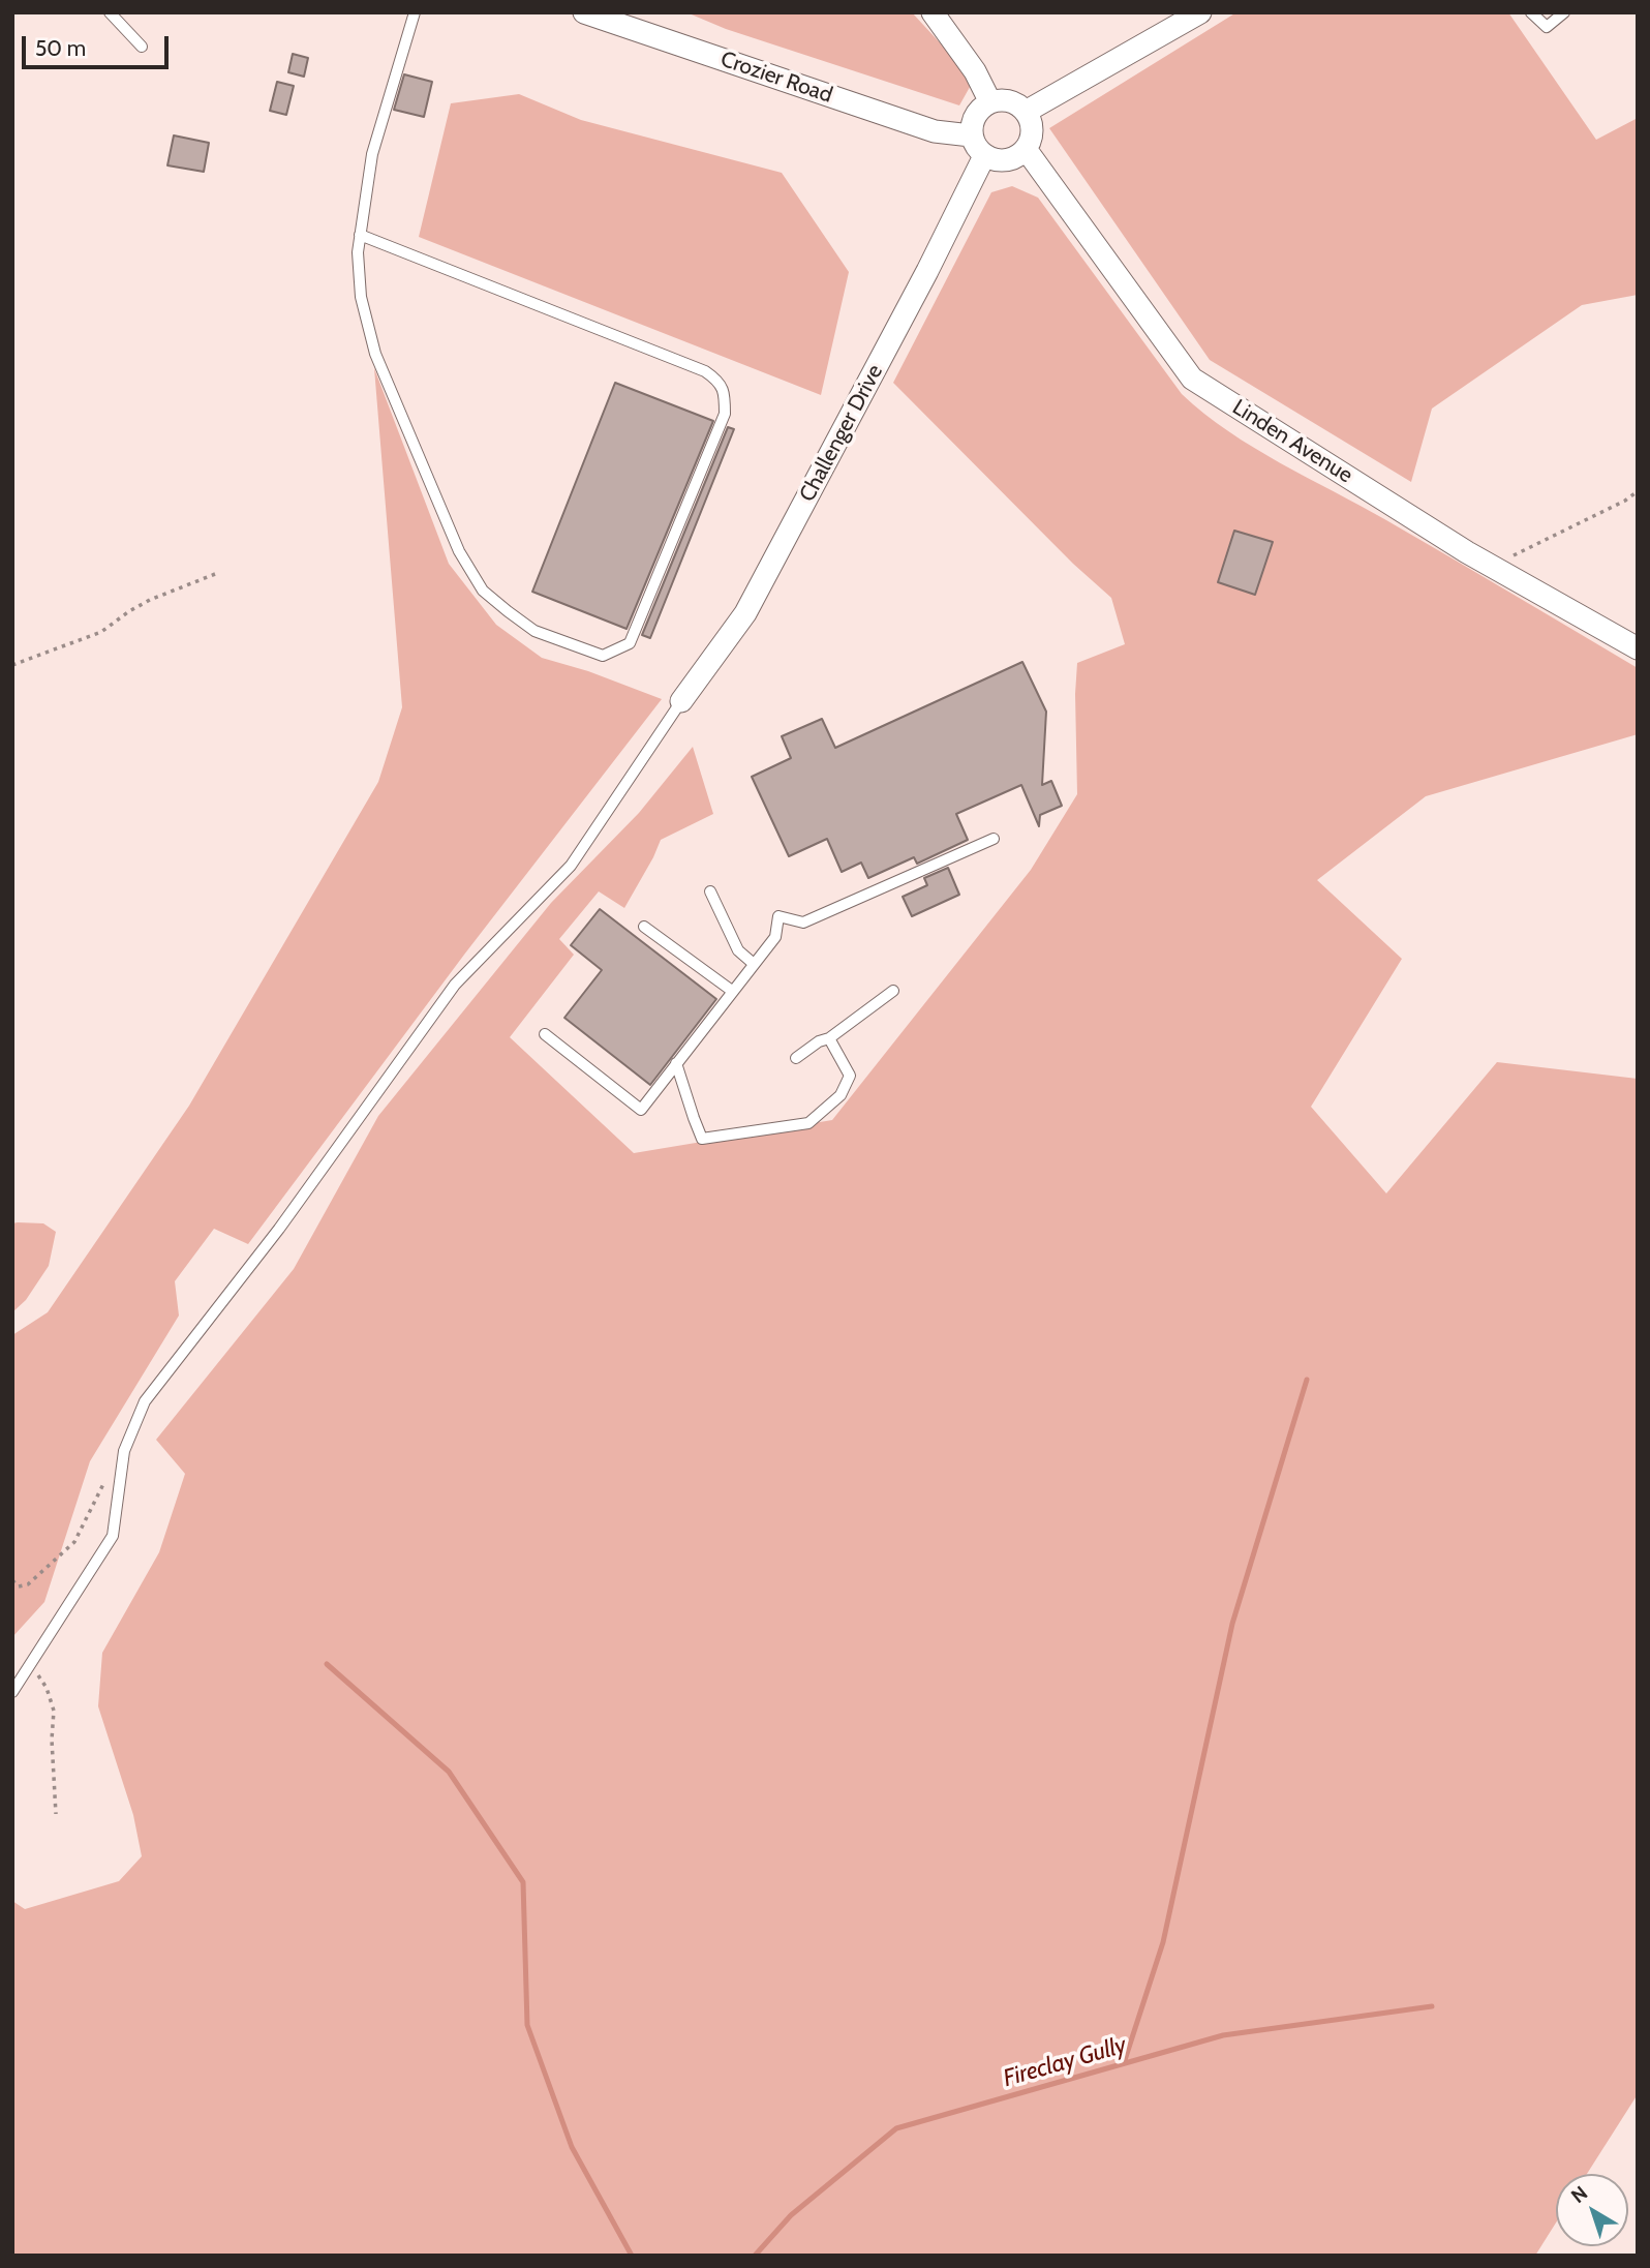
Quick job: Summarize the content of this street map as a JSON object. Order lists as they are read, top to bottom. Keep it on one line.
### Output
{"streets":{"street":["Crozier Road","Challenger Drive","Linden Avenue"]},"crossings":[["Crozier Road","Challenger Drive"],["Crozier Road","Linden Avenue"],["Challenger Drive","Linden Avenue"]],"water":["Fireclay Gully"],"scale_bar":"50 m","north":"top left"}
